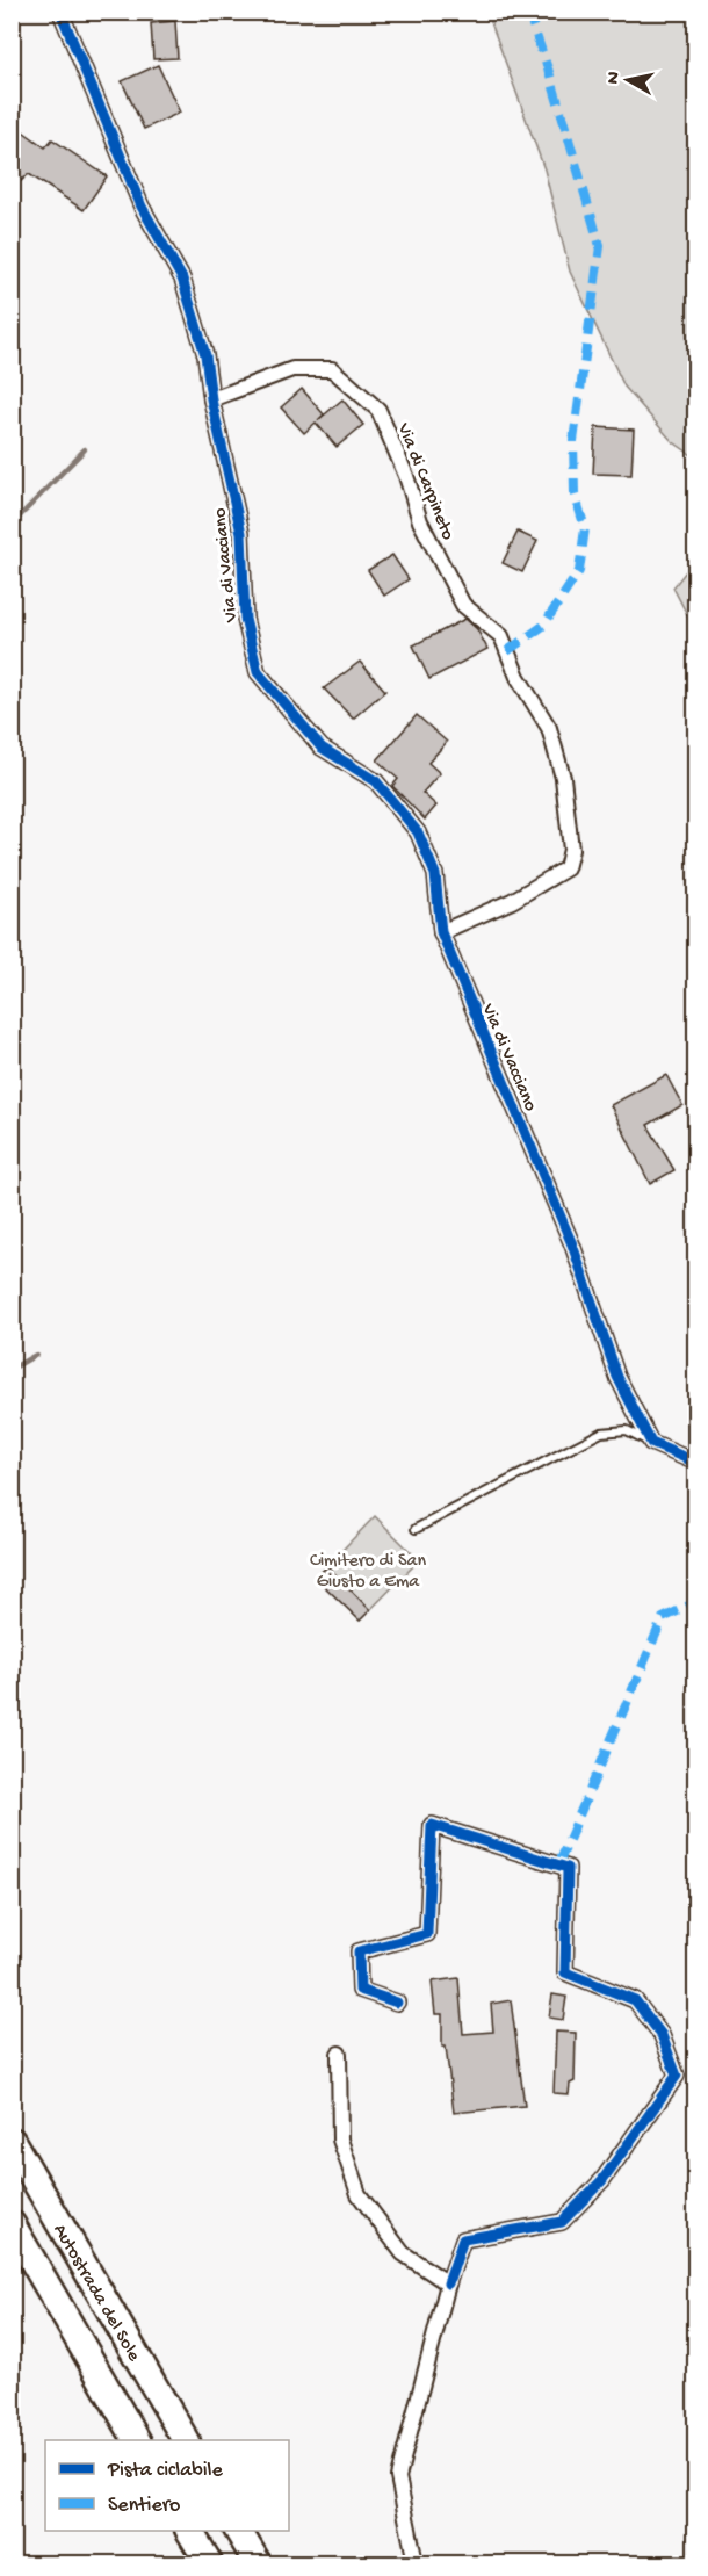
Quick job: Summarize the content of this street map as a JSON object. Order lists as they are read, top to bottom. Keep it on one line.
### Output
{"streets":{"highway":["Autostrada del Sole"],"street":["Via di Carpineto","Via di Vacciano"]},"crossings":[["Via di Carpineto","Via di Vacciano"]],"parks":["Cimitero di San Giusto a Ema"],"legend":["Pista ciclabile","Sentiero"],"north":"left"}
